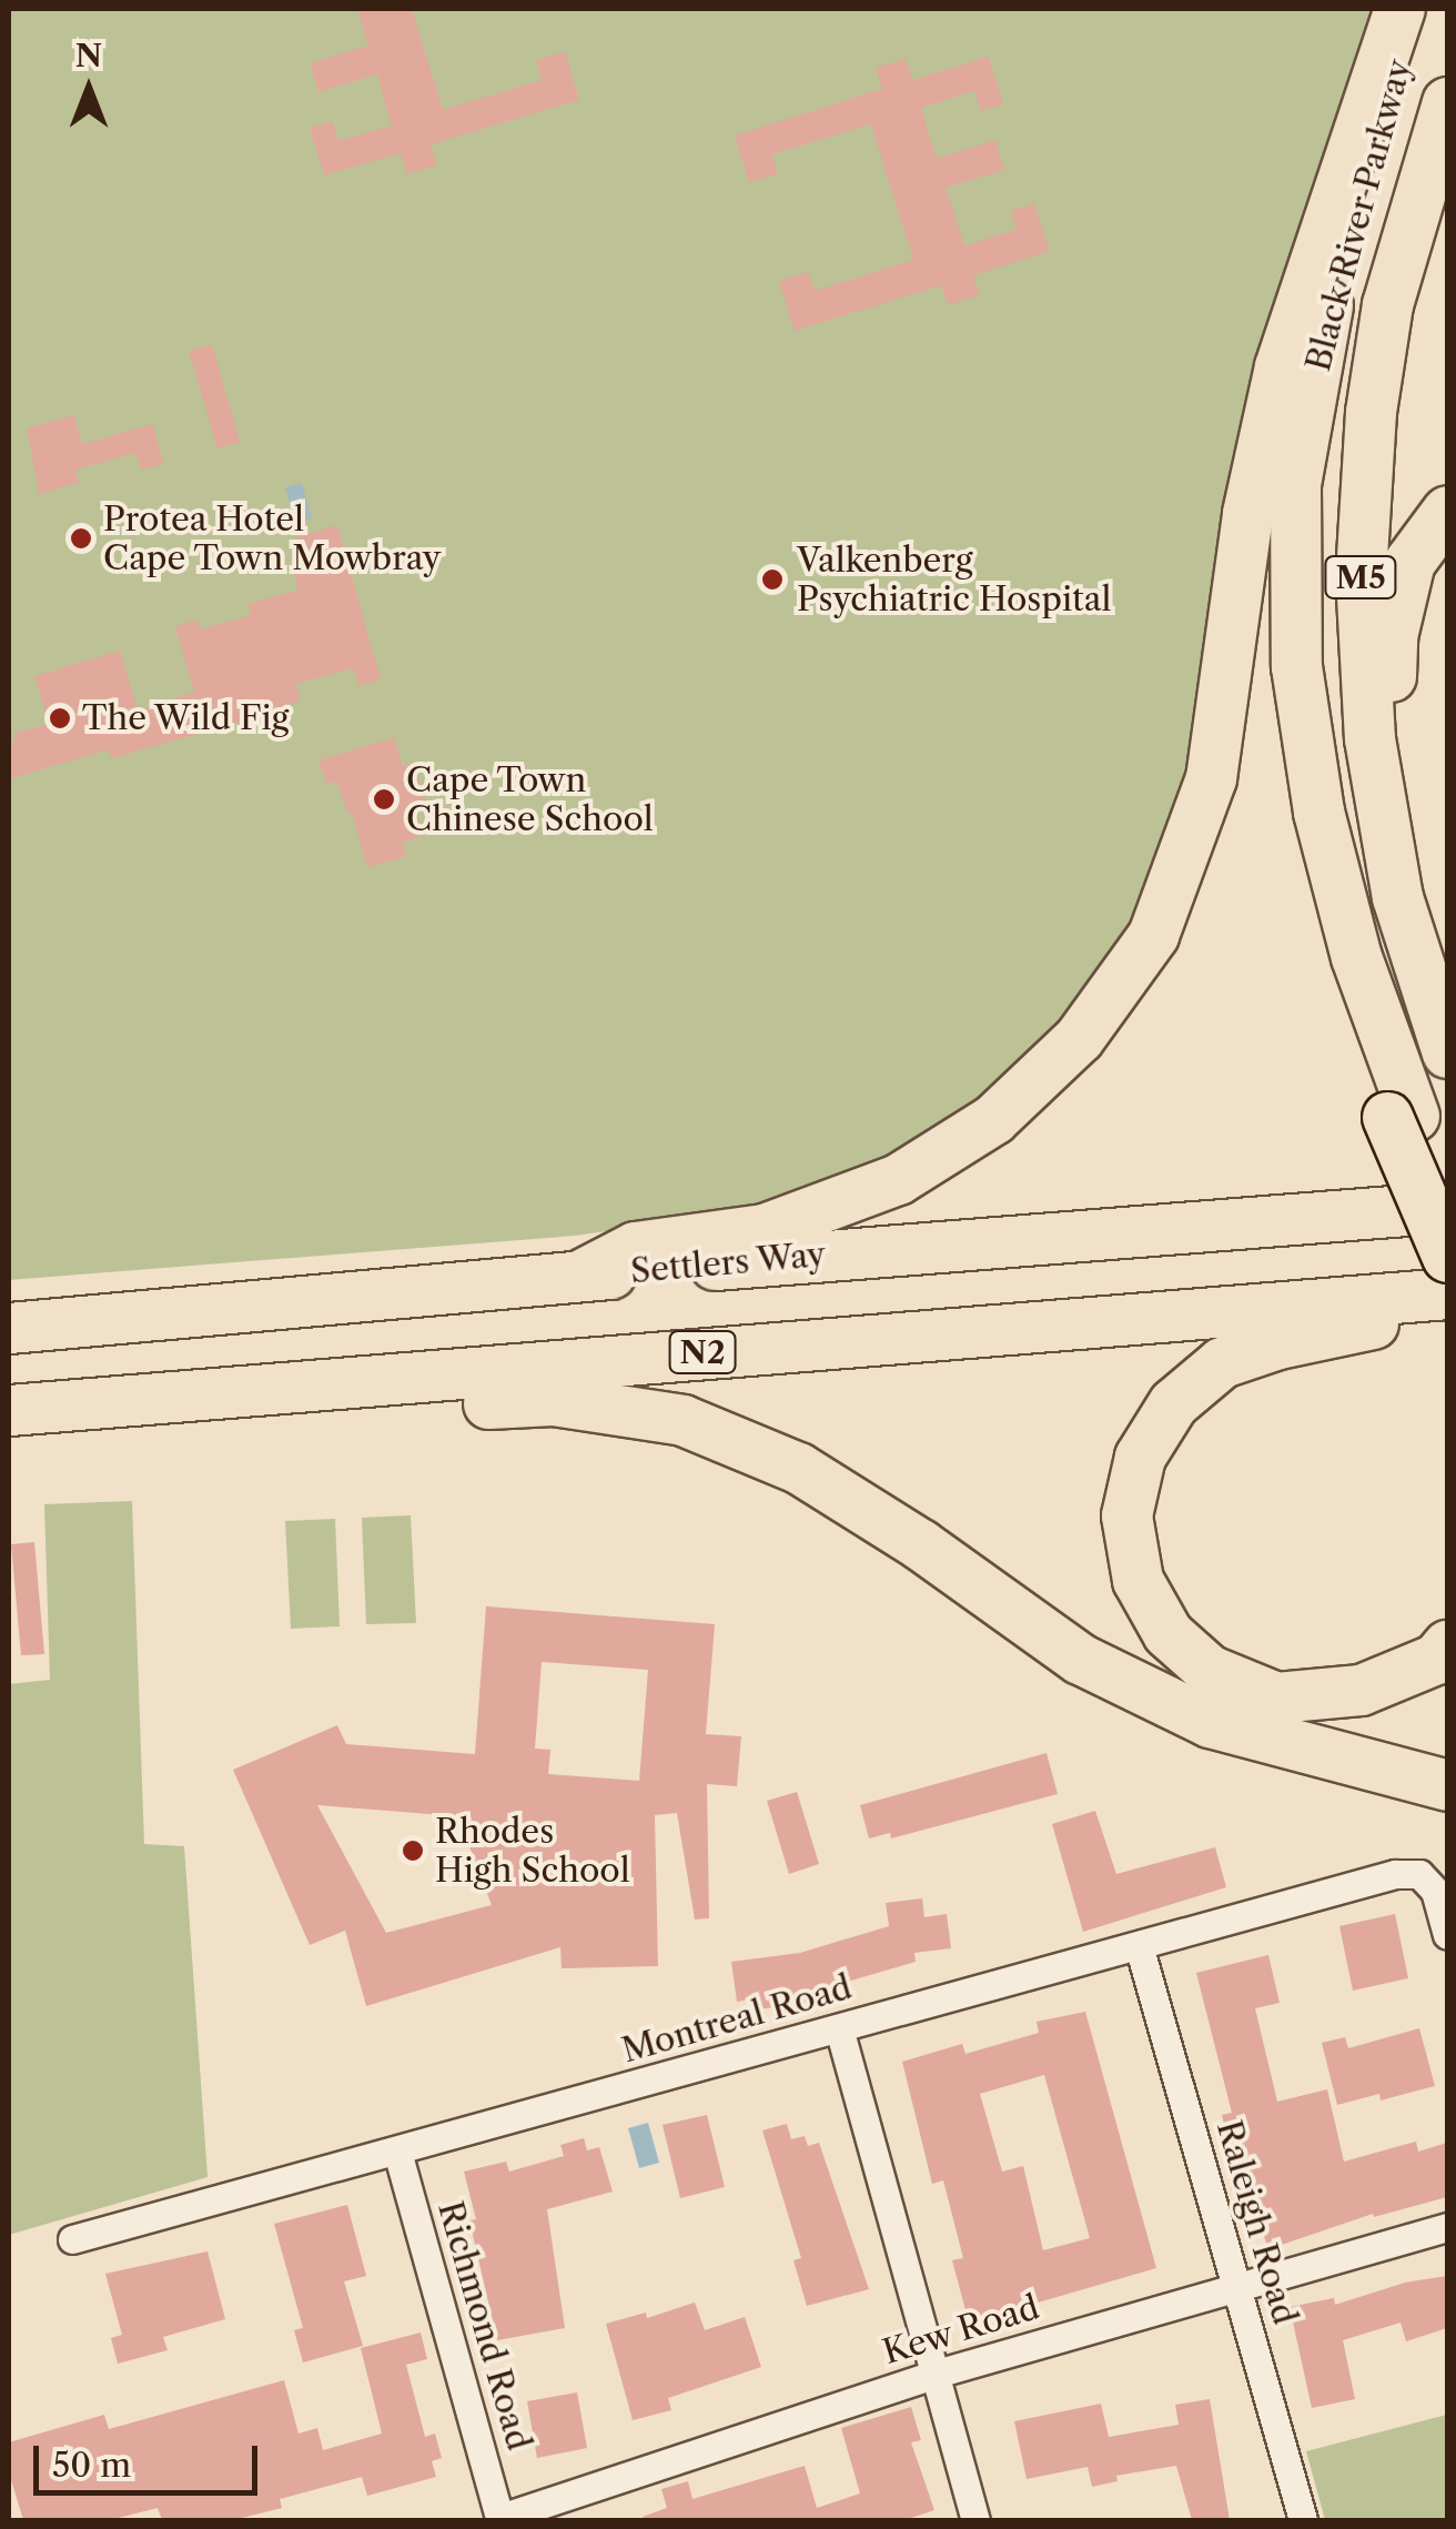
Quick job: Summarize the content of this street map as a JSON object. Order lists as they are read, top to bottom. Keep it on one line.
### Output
{"streets":{"highway":["Black River Parkway","M5","Settlers Way","N2"],"street":["Montreal Road","Raleigh Road","Richmond Road","Kew Road"]},"crossings":[["Black River Parkway","Settlers Way"],["Montreal Road","Raleigh Road"],["Montreal Road","Richmond Road"],["Raleigh Road","Kew Road"],["Richmond Road","Kew Road"]],"places":["Protea Hotel Cape Town Mowbray","Valkenberg Psychiatric Hospital","The Wild Fig","Cape Town Chinese School","Rhodes High School"],"scale_bar":"50 m","north":"top"}
